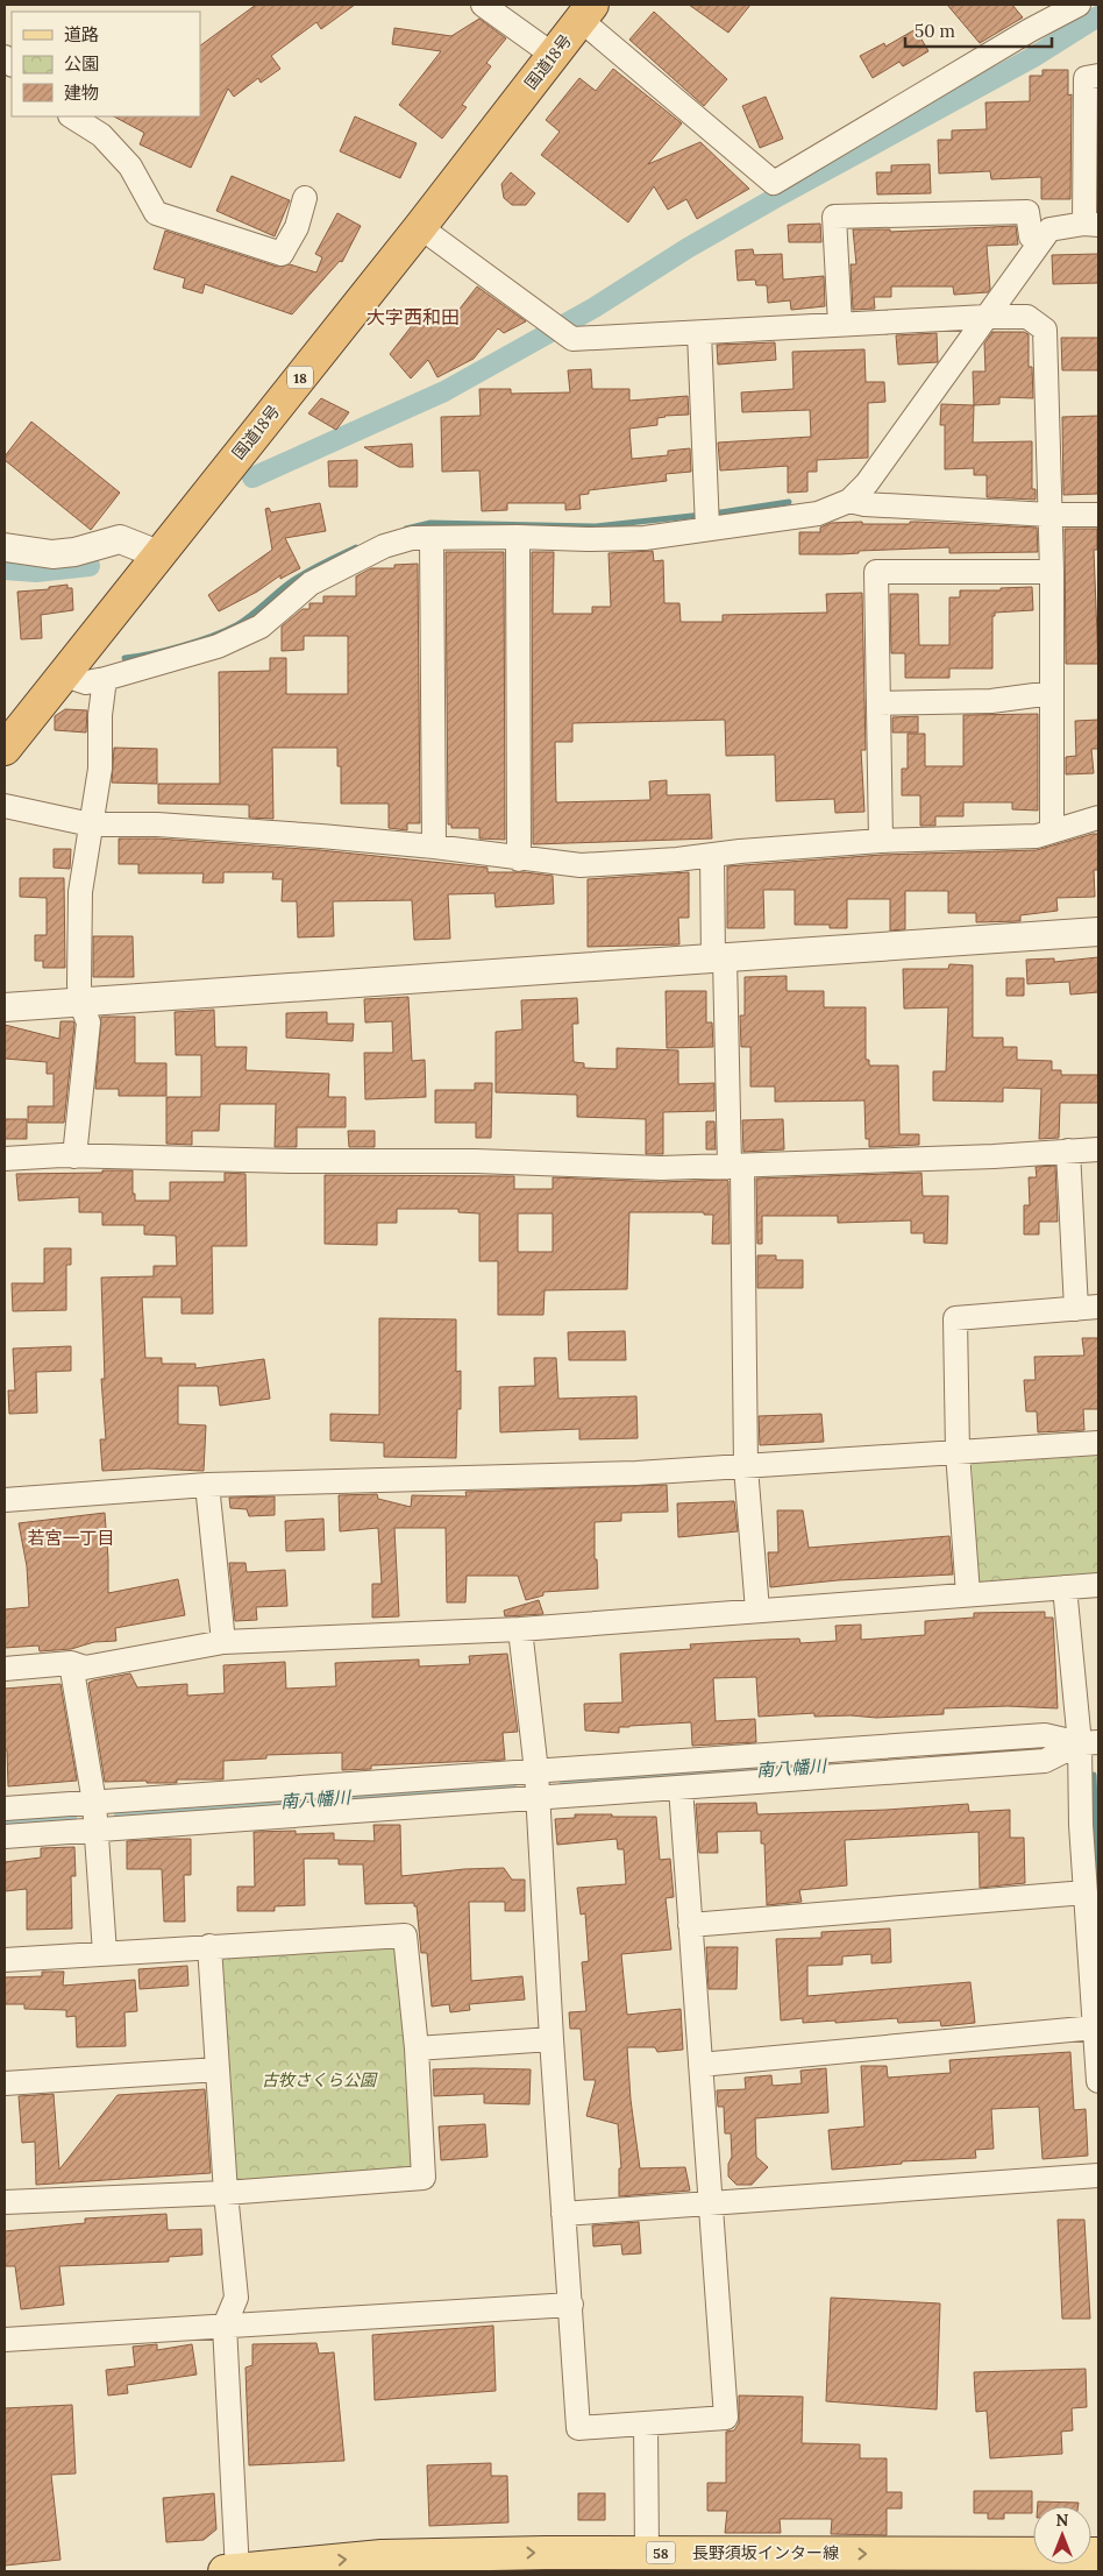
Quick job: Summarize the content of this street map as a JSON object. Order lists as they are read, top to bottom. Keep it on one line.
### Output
{"streets":{"highway":["国道18号","18"],"main road":["58","長野須坂インター線"]},"one_way":["長野須坂インター線"],"districts":["大字西和田","若宮一丁目"],"water":["南八幡川"],"parks":["古牧さくら公園"],"legend":["道路","公園","建物"],"scale_bar":"50 m","north":"top"}
